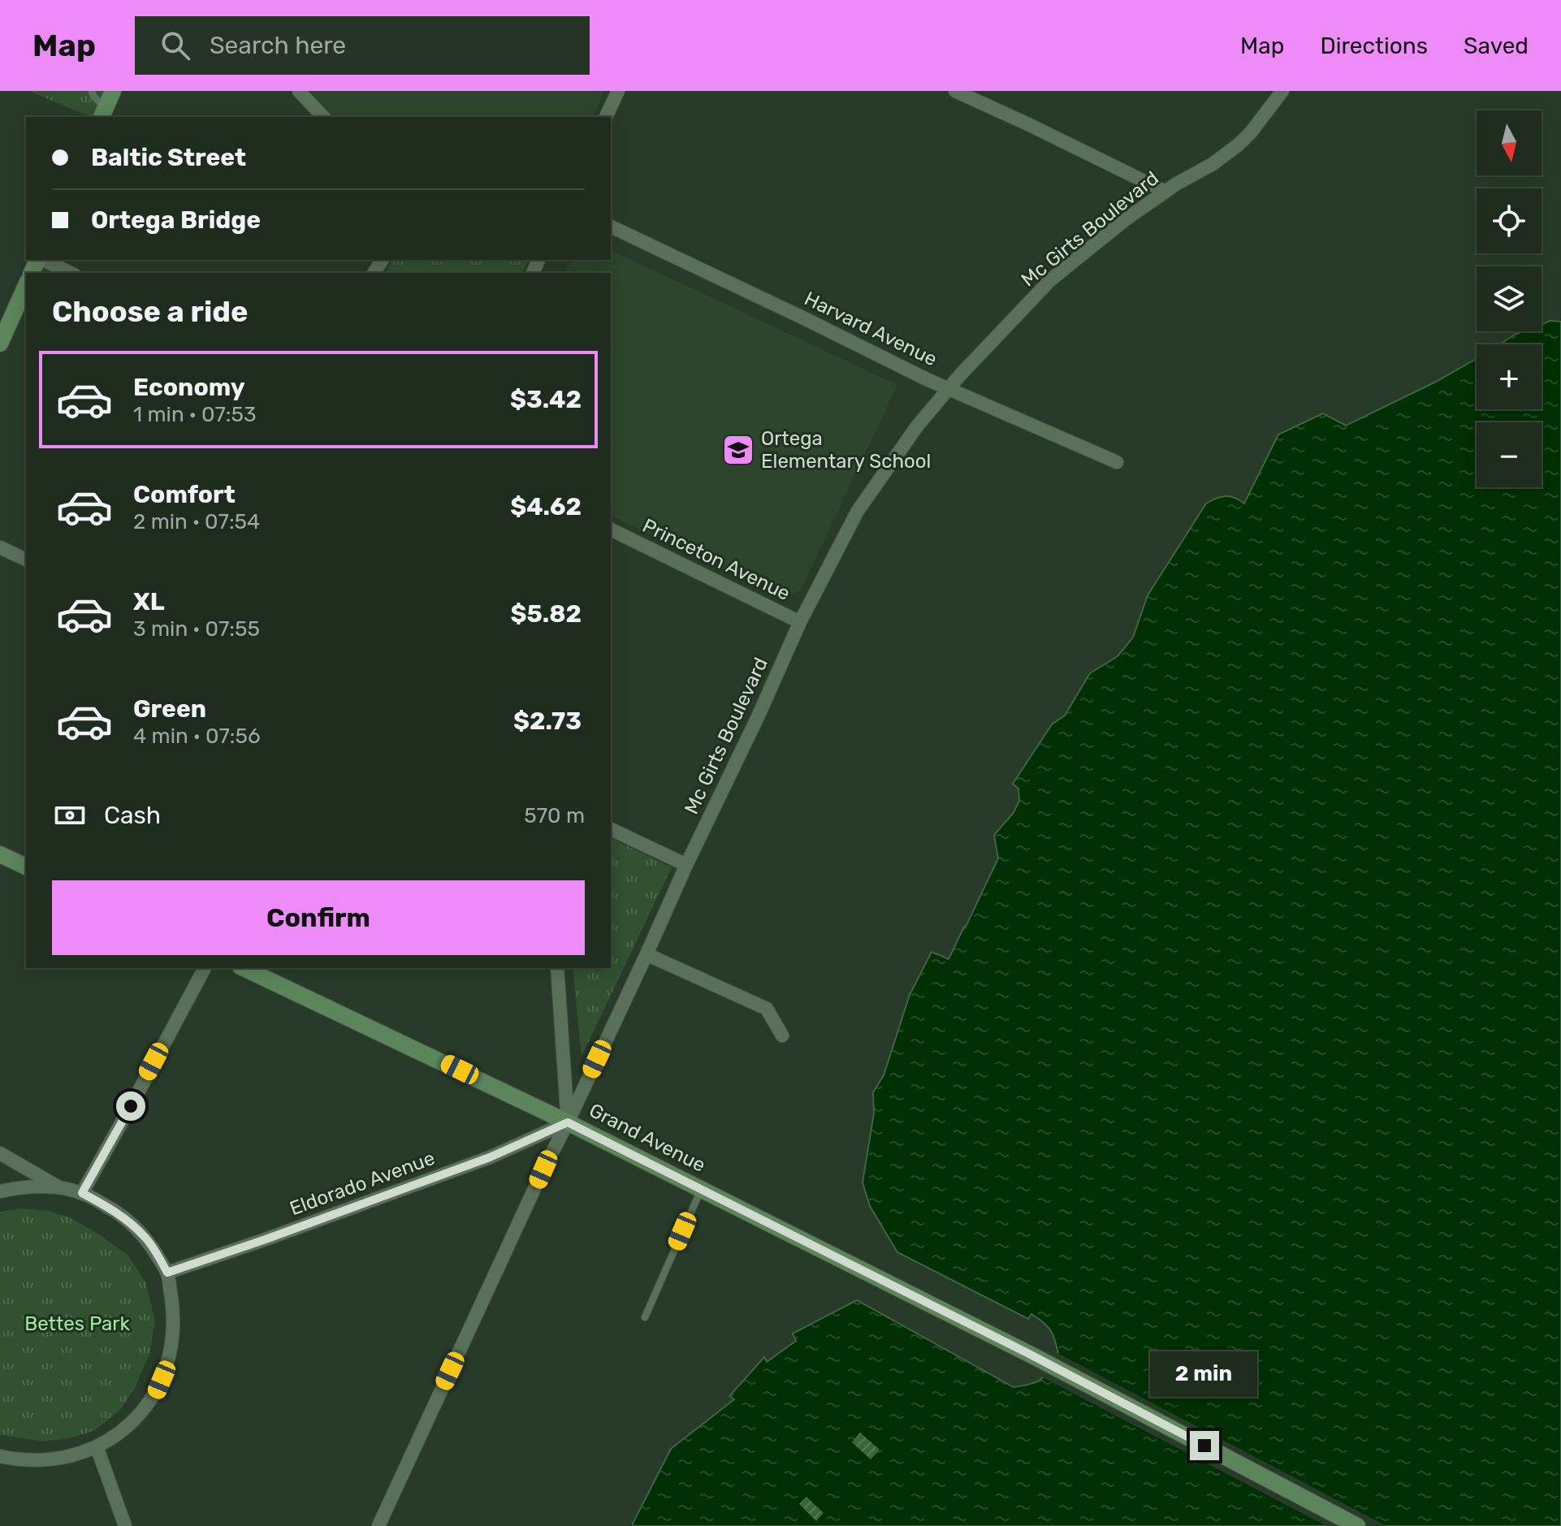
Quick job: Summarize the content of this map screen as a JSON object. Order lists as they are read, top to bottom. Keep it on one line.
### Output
{"streets":{"main road":["Grand Avenue"],"street":["Mc Girts Boulevard","Harvard Avenue","Princeton Avenue","Eldorado Avenue"]},"crossings":[["Mc Girts Boulevard","Harvard Avenue"],["Mc Girts Boulevard","Princeton Avenue"],["Mc Girts Boulevard","Grand Avenue"],["Mc Girts Boulevard","Eldorado Avenue"],["Grand Avenue","Eldorado Avenue"]],"parks":["Bettes Park"],"places":{"school or university":["Ortega Elementary School"]},"north":"bottom","page":{"header":"Map","search":"Search here","nav":["Map","Directions","Saved"],"map_buttons":["+","−"],"banner":["Baltic Street","Ortega Bridge"],"heading":"Choose a ride","list":[{"name":"Economy","note":"1 min · 07:53","value":"$3.42"},{"name":"Comfort","note":"2 min · 07:54","value":"$4.62"},{"name":"XL","note":"3 min · 07:55","value":"$5.82"},{"name":"Green","note":"4 min · 07:56","value":"$2.73"}],"pay":["Cash","570 m"],"buttons":"Confirm","bubble":"2 min"}}
